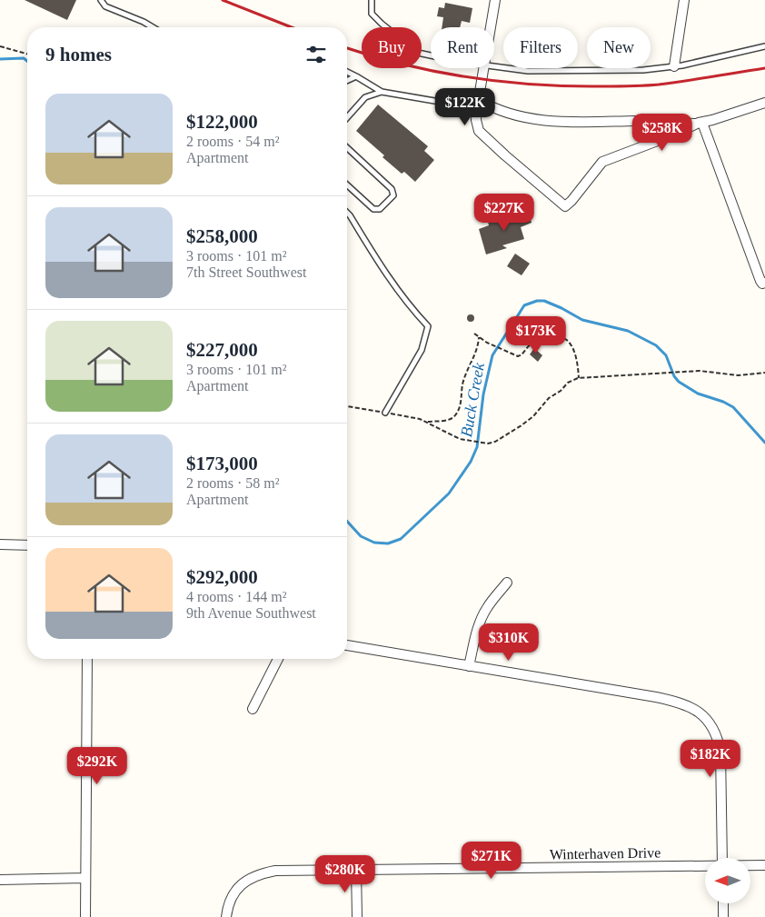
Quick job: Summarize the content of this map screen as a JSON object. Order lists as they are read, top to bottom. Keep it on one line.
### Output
{"streets":{"street":["Winterhaven Drive"]},"water":["Buck Creek"],"north":"left","page":{"chip":["Buy","Rent","Filters","New"],"heading":"9 homes","list":[{"name":"$122,000","note":"2 rooms · 54 m² · Apartment"},{"name":"$258,000","note":"3 rooms · 101 m² · 7th Street Southwest"},{"name":"$227,000","note":"3 rooms · 101 m² · Apartment"},{"name":"$173,000","note":"2 rooms · 58 m² · Apartment"},{"name":"$292,000","note":"4 rooms · 144 m² · 9th Avenue Southwest"}],"price":["$122K","$258K","$227K","$173K","$310K","$182K","$292K","$271K","$280K"]}}
